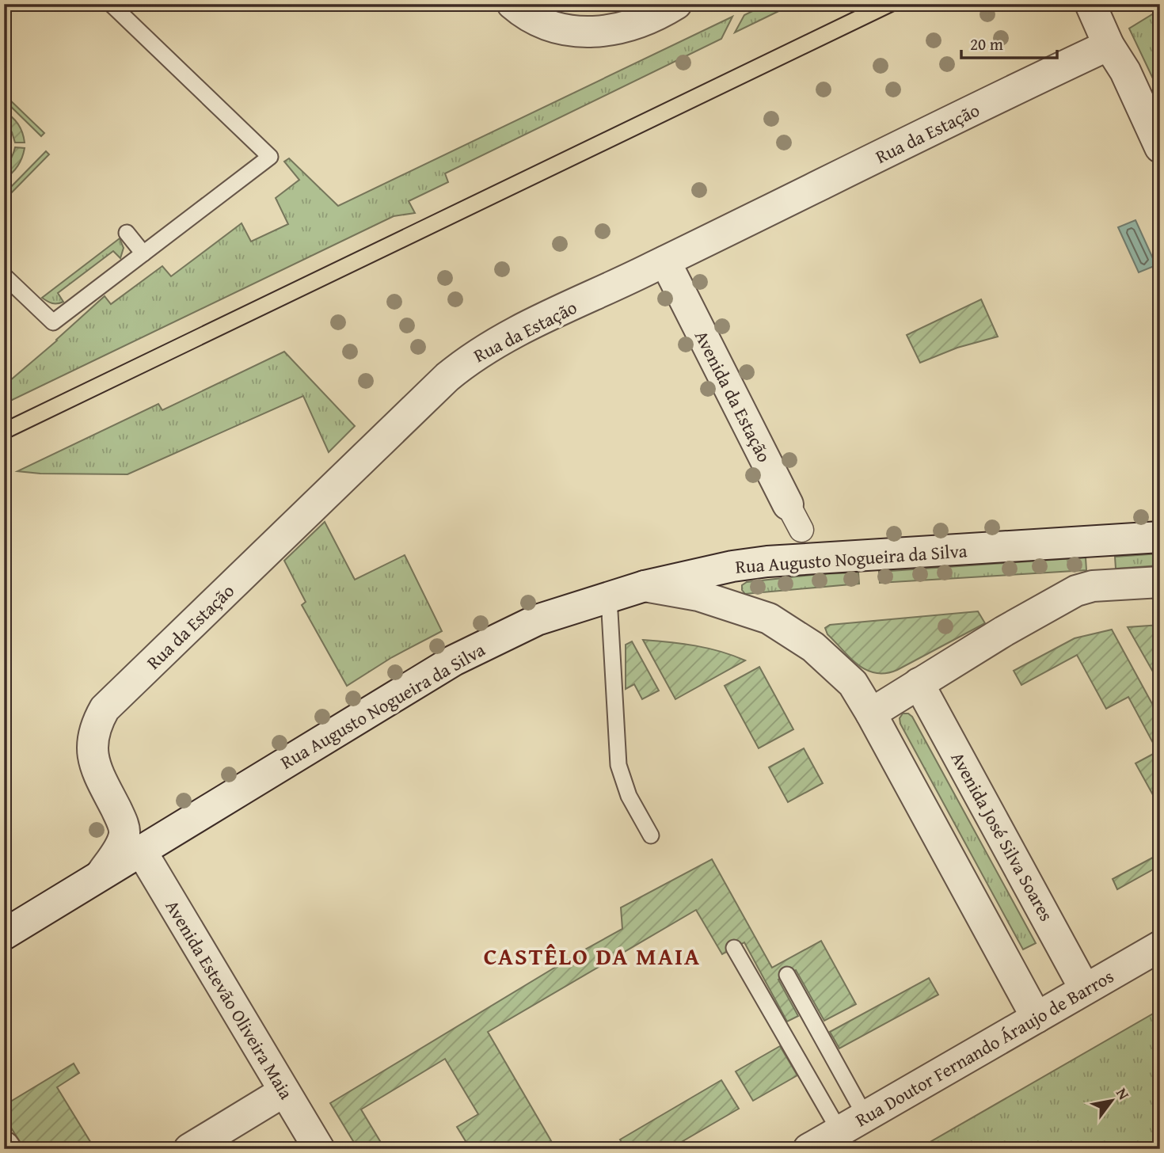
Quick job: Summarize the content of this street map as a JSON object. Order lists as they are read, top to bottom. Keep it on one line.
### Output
{"streets":{"street":["Rua da Estação","Avenida da Estação","Rua Augusto Nogueira da Silva","Avenida José Silva Soares","Avenida Estevão Oliveira Maia","Rua Doutor Fernando Áraujo de Barros"]},"crossings":[["Rua da Estação","Avenida da Estação"],["Rua da Estação","Rua Augusto Nogueira da Silva"],["Rua Augusto Nogueira da Silva","Avenida Estevão Oliveira Maia"],["Avenida José Silva Soares","Rua Doutor Fernando Áraujo de Barros"]],"districts":["CASTÊLO DA MAIA"],"scale_bar":"20 m","north":"top right"}
